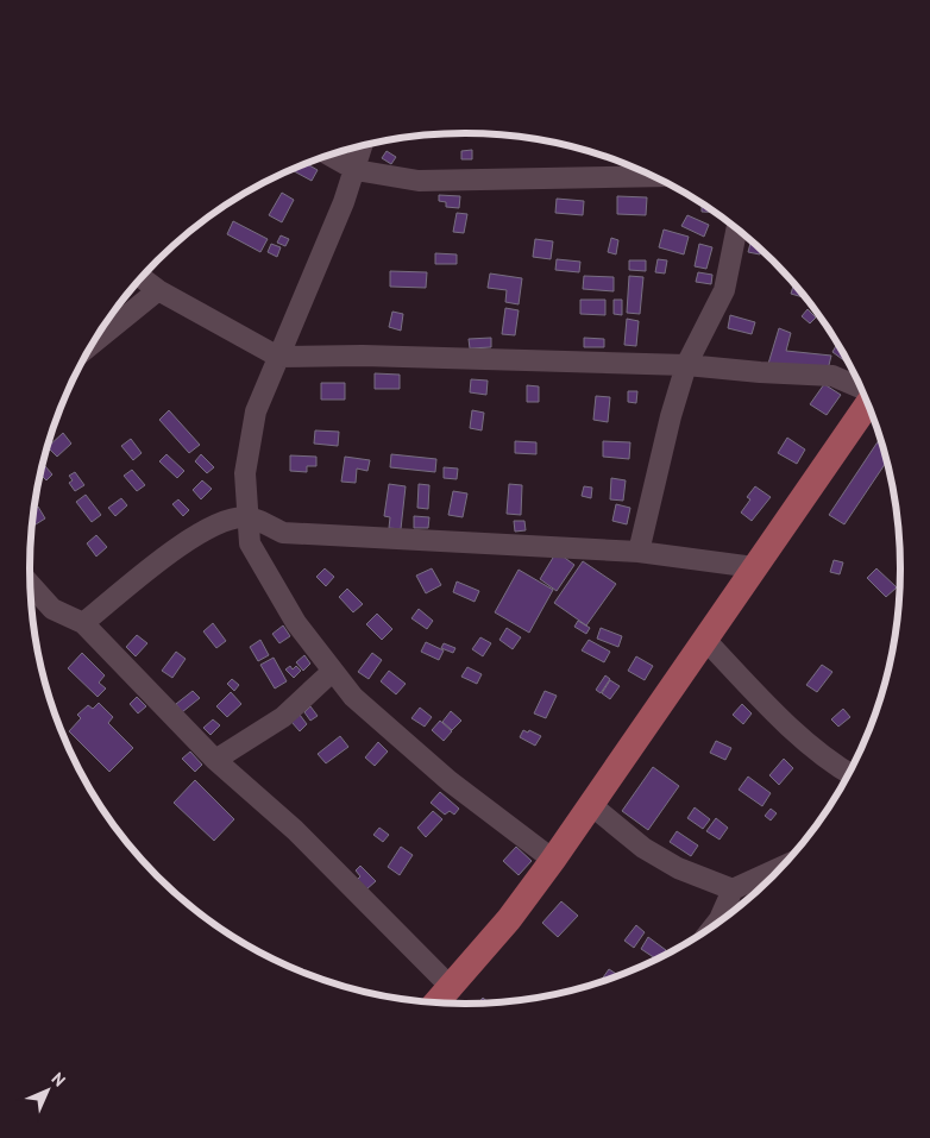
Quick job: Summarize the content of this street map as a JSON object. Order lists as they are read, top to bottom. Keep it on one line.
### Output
{"north":"top right"}
